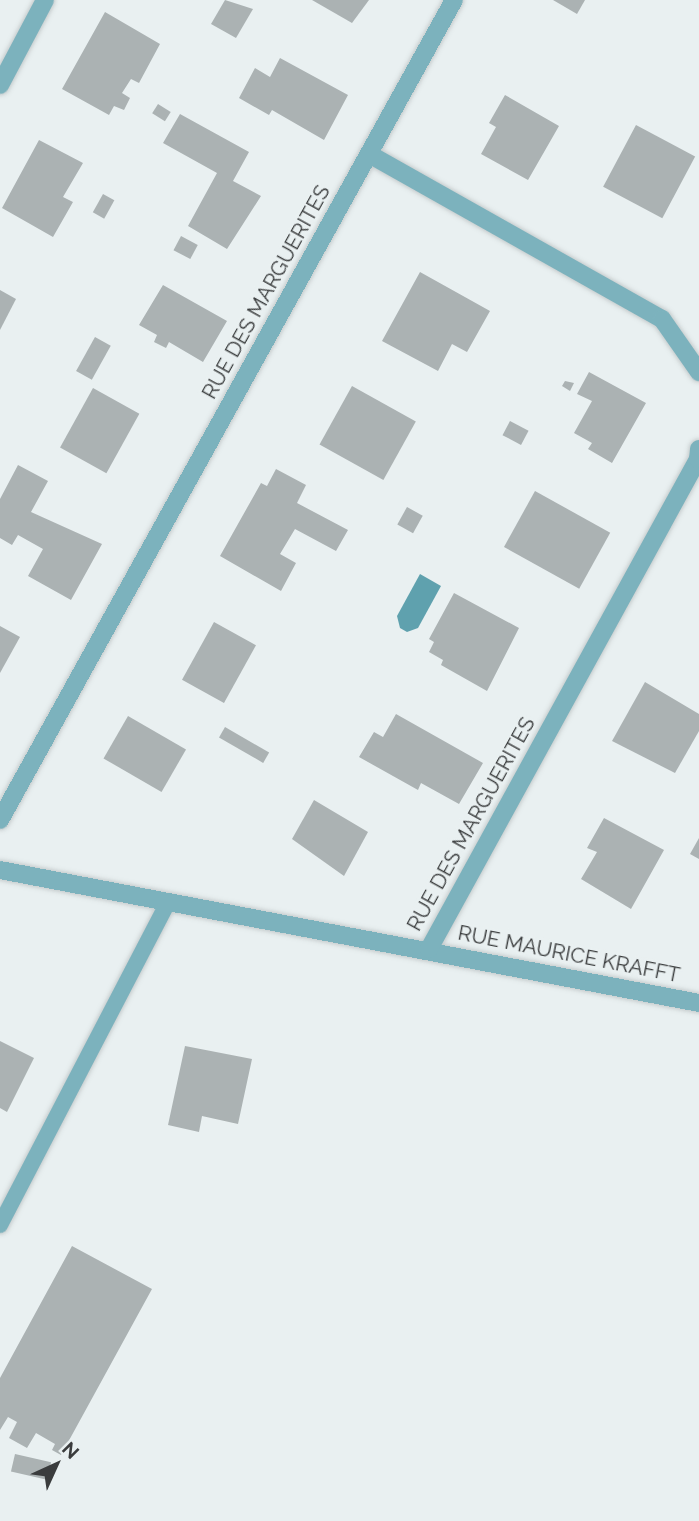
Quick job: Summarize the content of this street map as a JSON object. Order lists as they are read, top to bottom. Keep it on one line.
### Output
{"streets":{"street":["RUE DES MARGUERITES","RUE MAURICE KRAFFT"]},"crossings":[["RUE DES MARGUERITES","RUE MAURICE KRAFFT"]],"north":"top right"}
